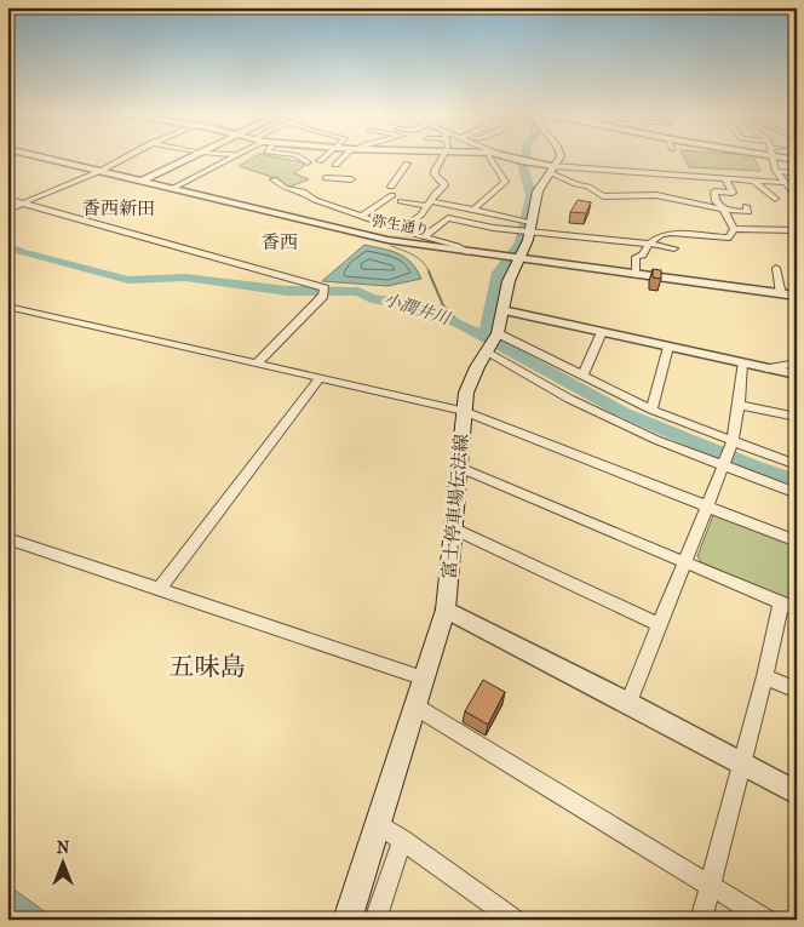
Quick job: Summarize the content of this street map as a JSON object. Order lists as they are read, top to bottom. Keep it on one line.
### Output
{"streets":{"main road":["富士停車場伝法線"],"street":["弥生通り"]},"crossings":[["弥生通り","富士停車場伝法線"]],"districts":["香西新田","香西","五味島"],"water":["小潤井川"],"north":"top"}
